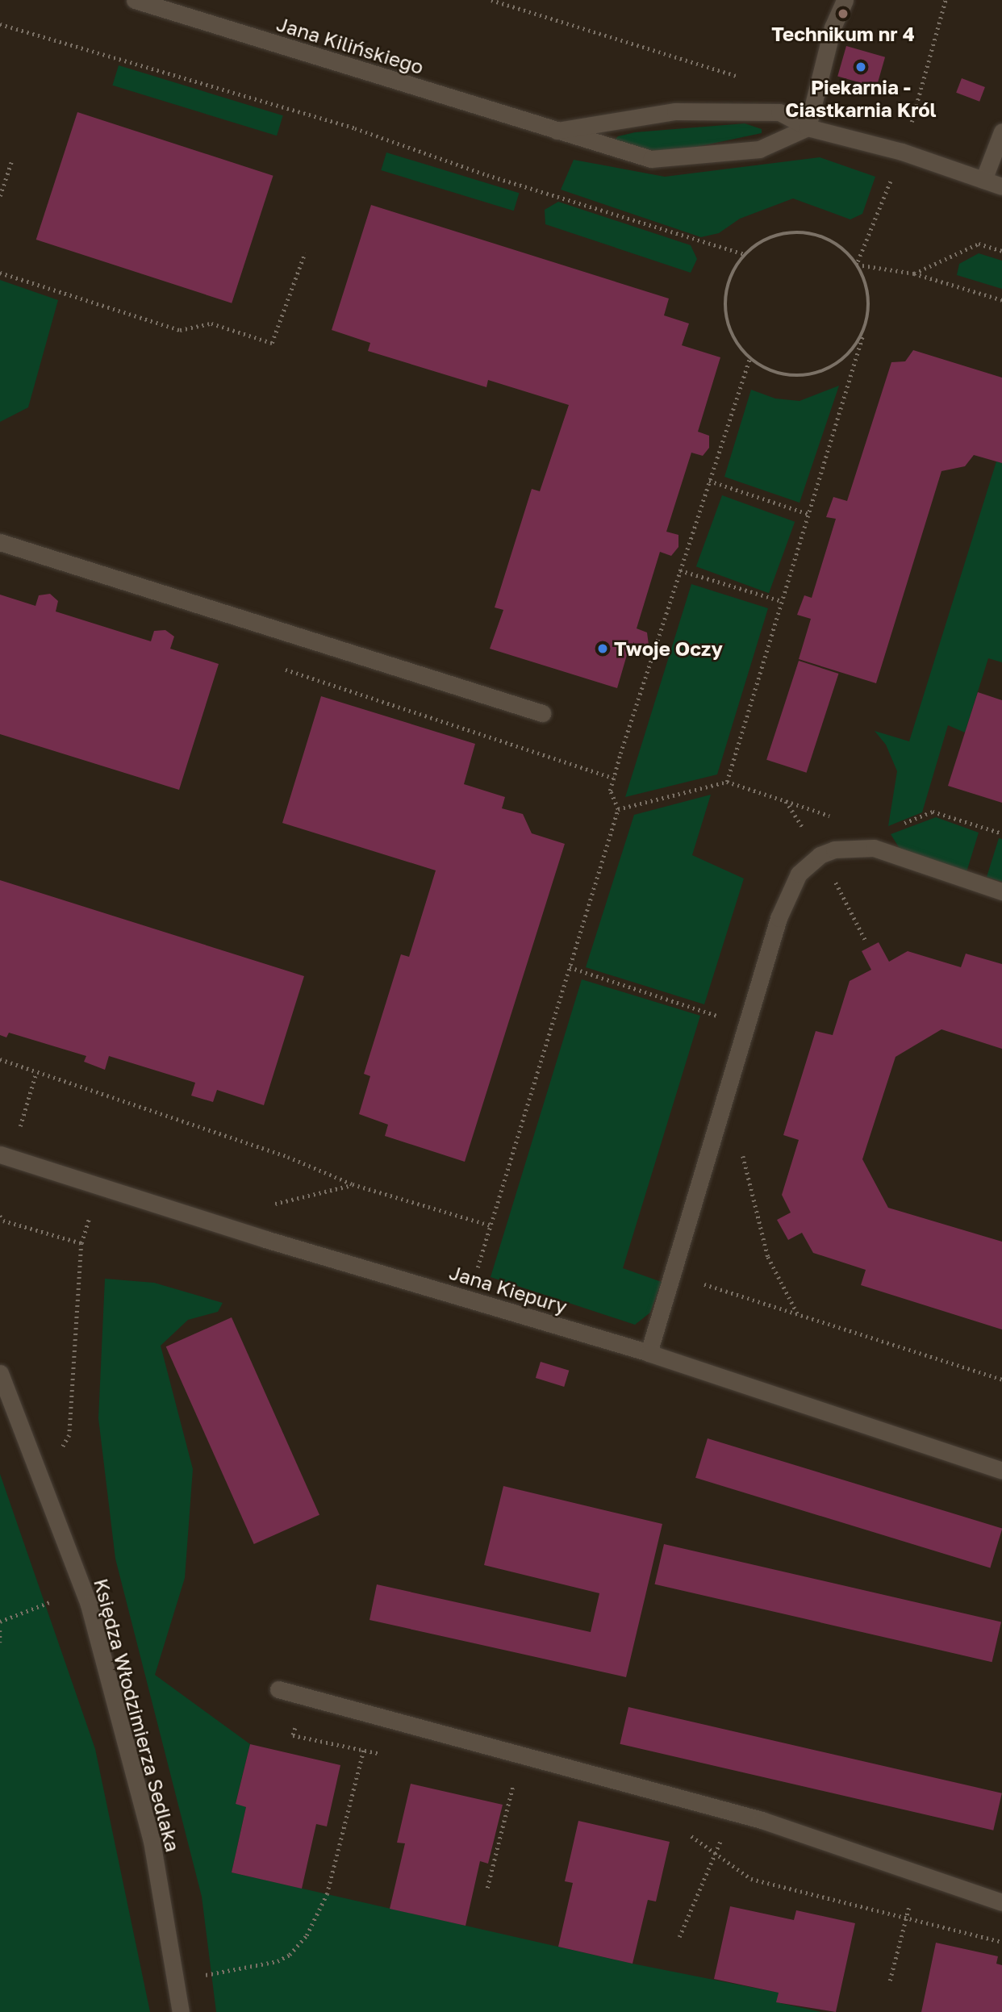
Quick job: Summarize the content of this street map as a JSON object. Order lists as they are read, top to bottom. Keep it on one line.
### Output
{"streets":{"street":["Jana Kilińskiego","Jana Kiepury","Księdza Włodzimierza Sedlaka"]},"places":["Technikum nr 4","Piekarnia - Ciastkarnia Król","Twoje Oczy"]}
